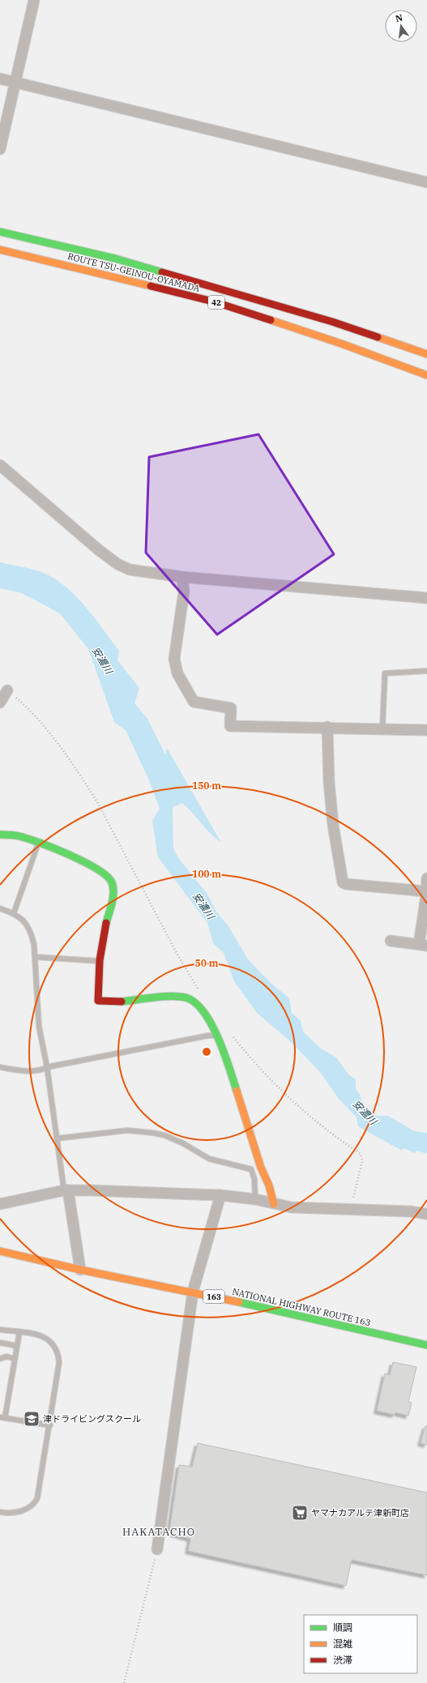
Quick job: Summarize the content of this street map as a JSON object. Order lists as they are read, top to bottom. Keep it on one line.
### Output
{"streets":{"main road":["ROUTE TSU-GEINOU-OYAMADA","42","163","NATIONAL HIGHWAY ROUTE 163"]},"districts":["HAKATACHO"],"water":["安濃川"],"places":{"school or university":["津ドライビングスクール"],"supermarket":["ヤマナカアルテ津新町店"]},"legend":["順調","混雑","渋滞"],"north":"top","rings":["150 m","100 m","50 m"]}
